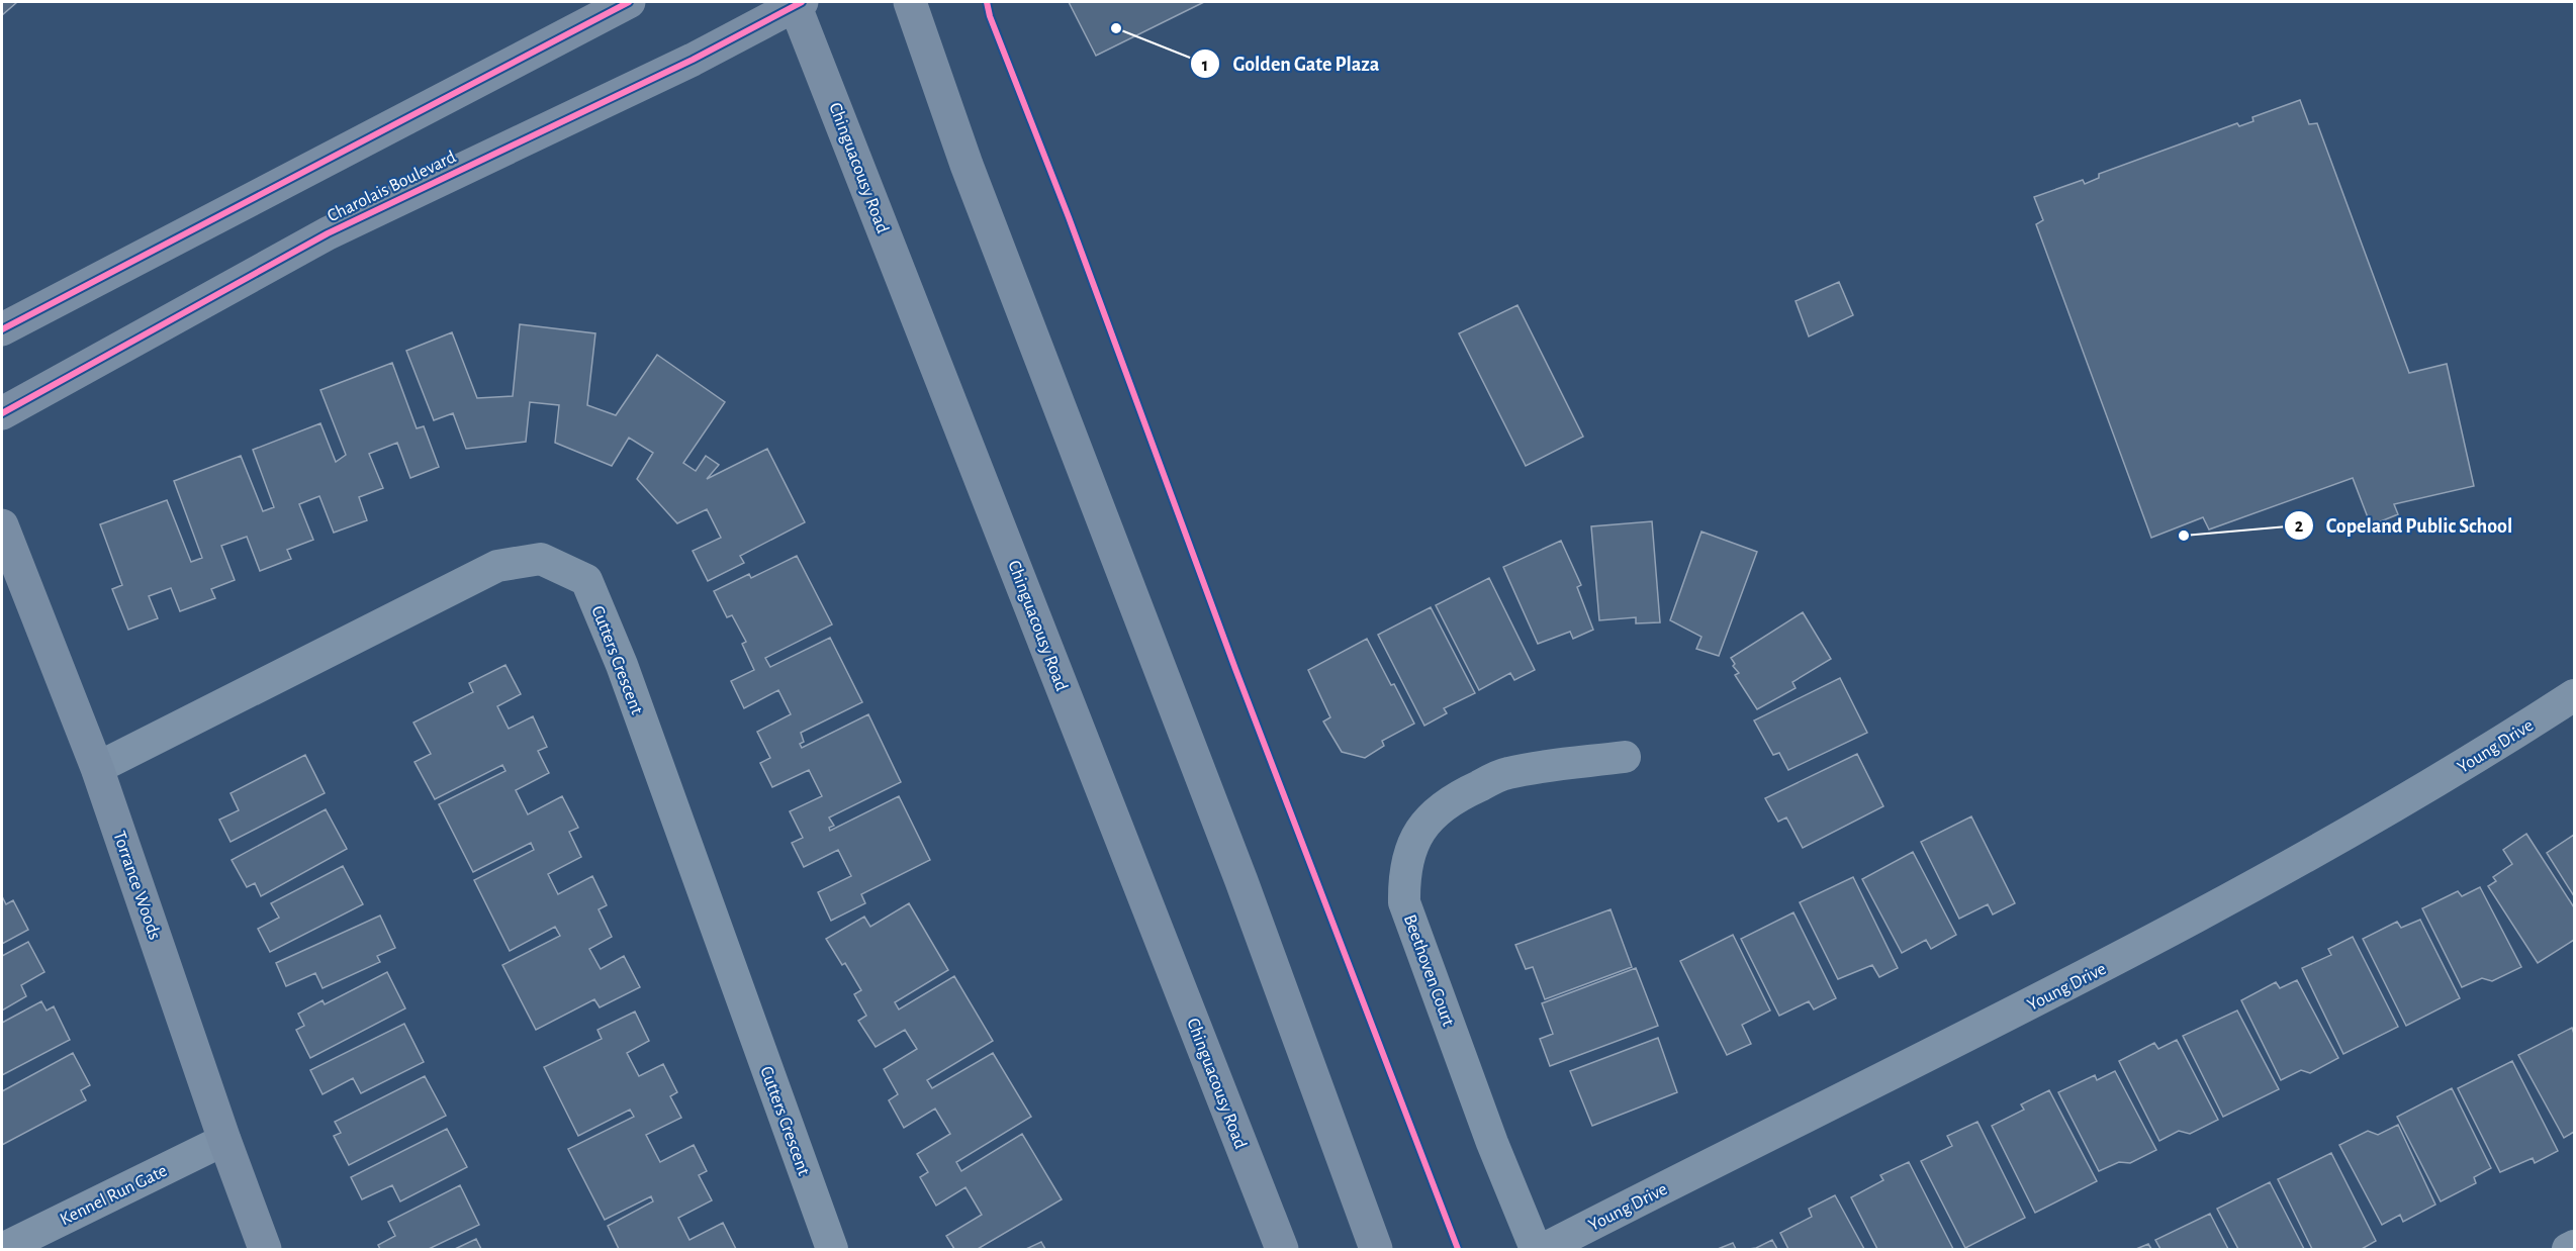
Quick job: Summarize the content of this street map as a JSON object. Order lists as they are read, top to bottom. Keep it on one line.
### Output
{"streets":{"main road":["Chinguacousy Road","Charolais Boulevard","Torrance Woods"],"street":["Cutters Crescent","Young Drive","Beethoven Court","Kennel Run Gate"]},"crossings":[["Chinguacousy Road","Charolais Boulevard"],["Cutters Crescent","Torrance Woods"],["Torrance Woods","Kennel Run Gate"]],"places":["Golden Gate Plaza","Copeland Public School"]}
